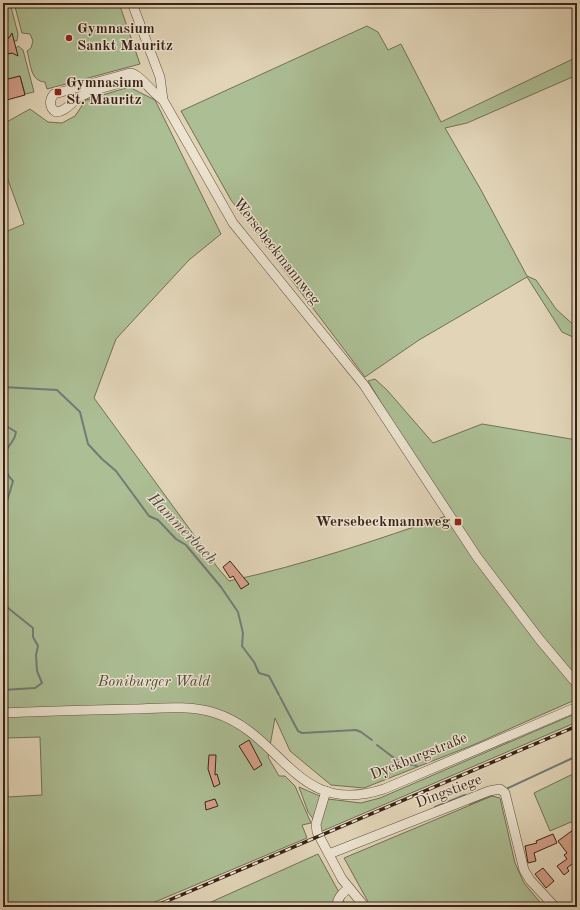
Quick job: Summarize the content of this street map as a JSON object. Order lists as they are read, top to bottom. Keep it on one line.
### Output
{"streets":{"street":["Wersebeckmannweg","Dyckburgstraße","Dingstiege"]},"water":["Hammerbach"],"parks":["Boniburger Wald"],"places":{"other":["Gymnasium Sankt Mauritz"],"transit":["Gymnasium St. Mauritz","Wersebeckmannweg"]}}
